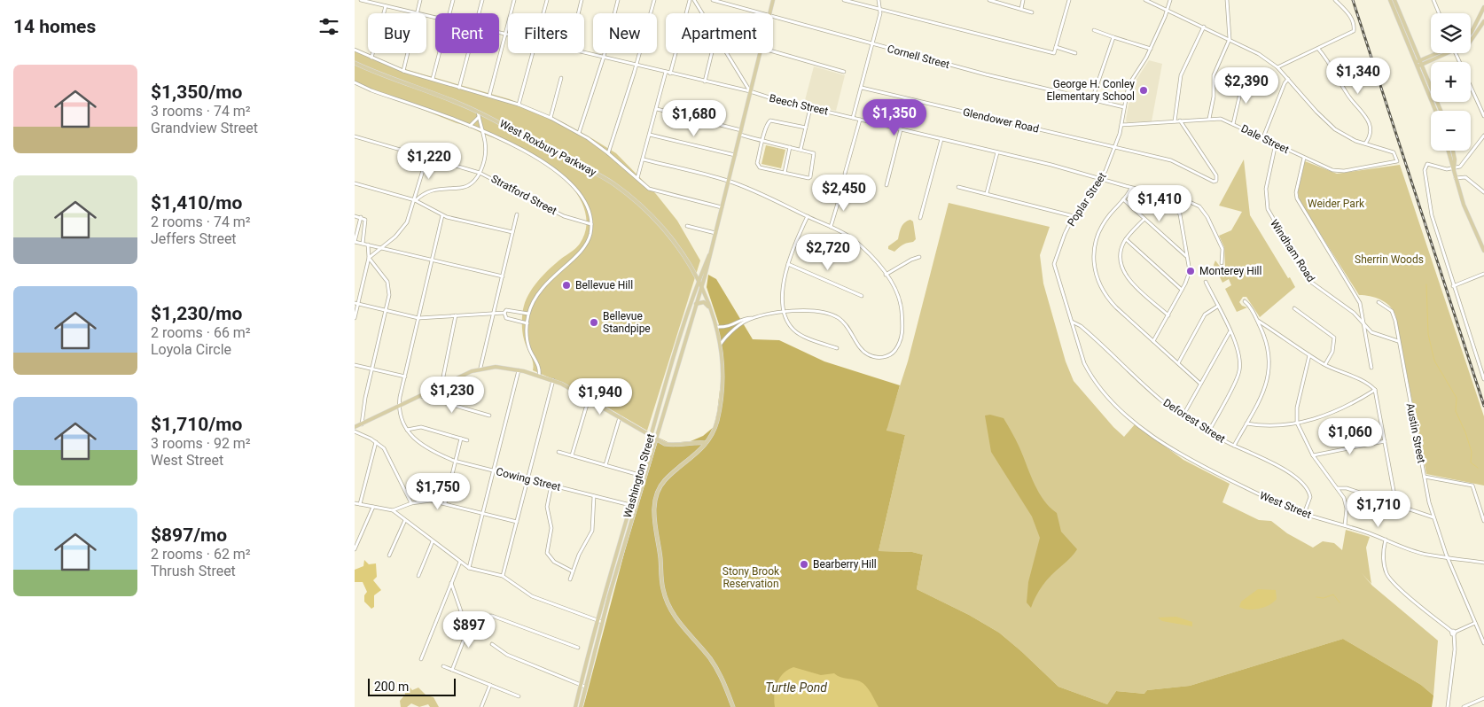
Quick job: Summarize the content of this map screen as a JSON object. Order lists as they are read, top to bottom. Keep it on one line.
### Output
{"streets":{"main road":["West Roxbury Parkway","Washington Street"],"street":["Cornell Street","Beech Street","Glendower Road","Dale Street","Stratford Street","Poplar Street","Windham Road","Deforest Street","Austin Street","Cowing Street","West Street"]},"crossings":[["Cornell Street","Poplar Street"],["Beech Street","Poplar Street"],["Beech Street","Washington Street"],["Glendower Road","Dale Street"],["Glendower Road","Poplar Street"],["Dale Street","Poplar Street"],["Dale Street","Windham Road"],["West Roxbury Parkway","Stratford Street"],["West Roxbury Parkway","Washington Street"],["Poplar Street","Deforest Street"],["Poplar Street","West Street"],["Windham Road","Austin Street"],["Deforest Street","West Street"],["Austin Street","West Street"],["Washington Street","Cowing Street"]],"water":["Turtle Pond"],"parks":["Weider Park","Sherrin Woods","Stony Brook Reservation"],"places":["George H. Conley Elementary School","Monterey Hill","Bellevue Hill","Bellevue Standpipe","Bearberry Hill"],"scale_bar":"200 m","page":{"heading":"14 homes","map_buttons":["+","−"],"chip":["Buy","Rent","Filters","New","Apartment"],"list":[{"name":"$1,350/mo","note":"3 rooms · 74 m² · Grandview Street"},{"name":"$1,410/mo","note":"2 rooms · 74 m² · Jeffers Street"},{"name":"$1,230/mo","note":"2 rooms · 66 m² · Loyola Circle"},{"name":"$1,710/mo","note":"3 rooms · 92 m² · West Street"},{"name":"$897/mo","note":"2 rooms · 62 m² · Thrush Street"}],"price":["$1,340","$2,390","$1,350","$1,680","$1,220","$2,450","$1,410","$2,720","$1,230","$1,940","$1,060","$1,750","$1,710","$897"],"scale":"200 m"}}
